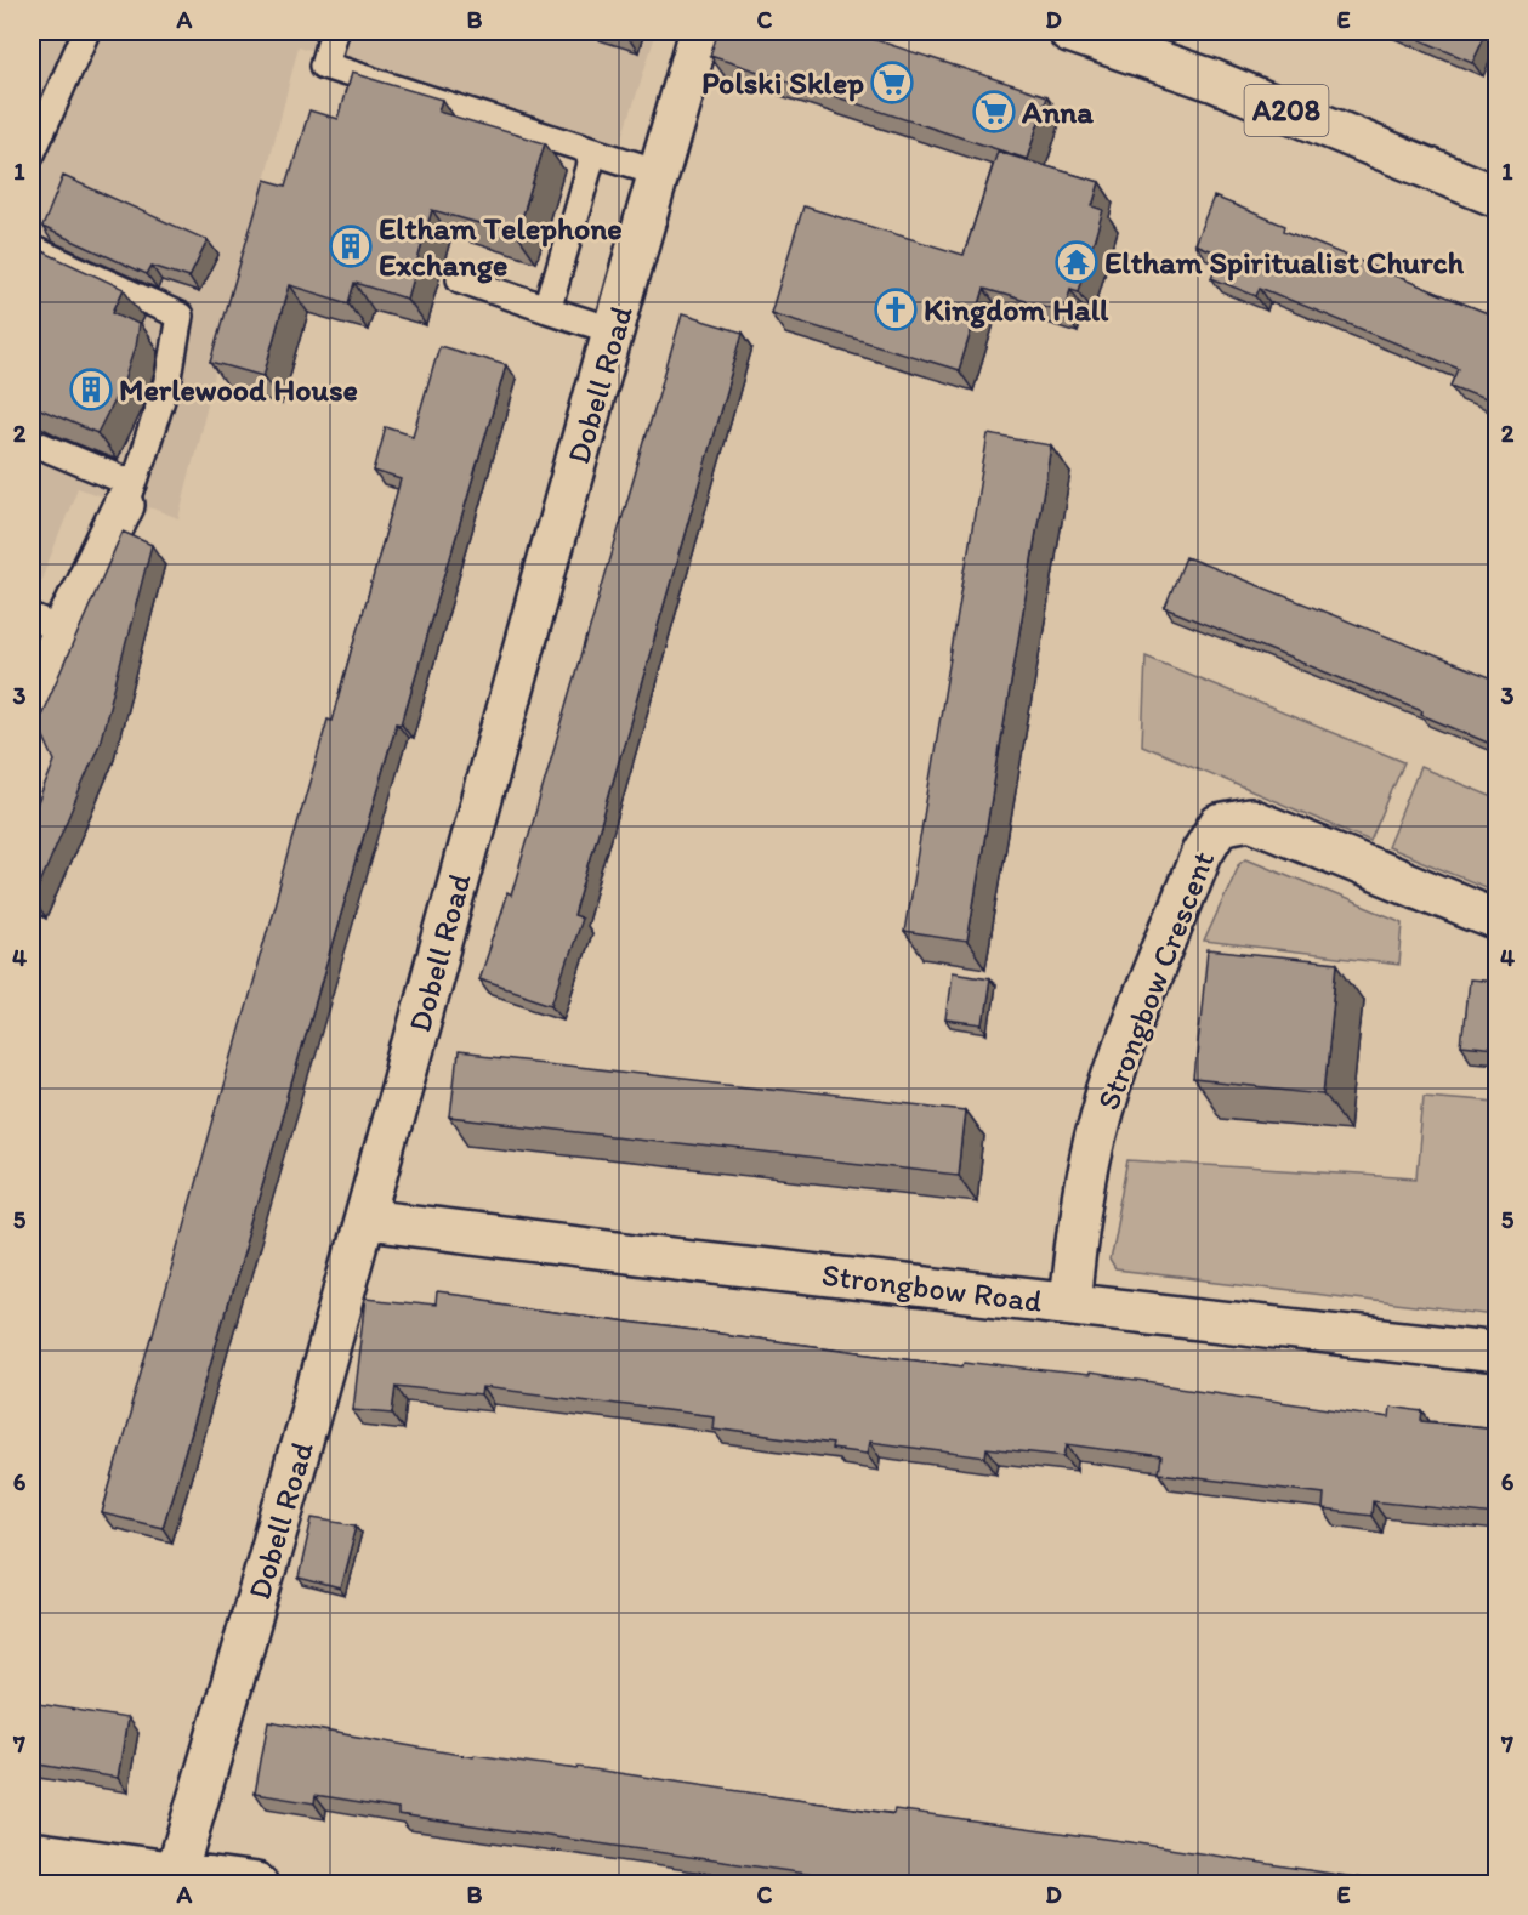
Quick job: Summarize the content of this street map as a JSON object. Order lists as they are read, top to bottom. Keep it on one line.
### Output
{"streets":{"street":["A208","Dobell Road","Strongbow Crescent","Strongbow Road"]},"crossings":[["Dobell Road","Strongbow Road"],["Strongbow Crescent","Strongbow Road"]],"places":{"supermarket":["Polski Sklep","Anna"],"building":["Eltham Telephone Exchange","Merlewood House"],"temple":["Eltham Spiritualist Church"],"church":["Kingdom Hall"]},"grid":{"columns":["A","B","C","D","E"],"rows":["1","2","3","4","5","6","7"]}}
